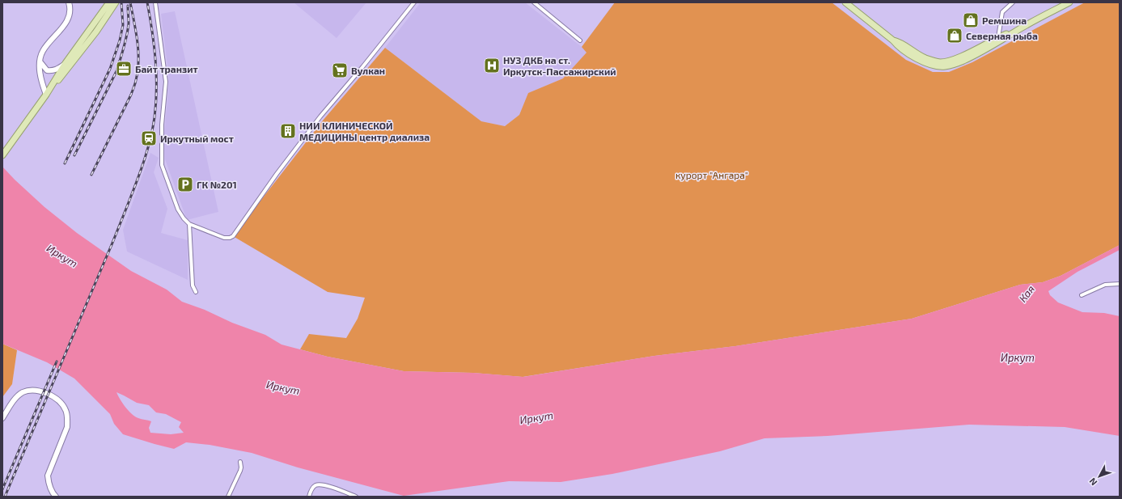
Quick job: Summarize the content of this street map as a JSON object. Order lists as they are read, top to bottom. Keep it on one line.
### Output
{"water":["Иркут","Кая"],"parks":["курорт \"Ангара\""],"places":{"shop":["Ремшина","Северная рыба"],"hospital":["НУЗ ДКБ на ст. Иркутск-Пассажирский"],"office":["Байт транзит"],"supermarket":["Вулкан"],"building":["НИИ КЛИНИЧЕСКОЙ МЕДИЦИНЫ центр диализа"],"station":["Иркутный мост"],"parking":["ГК №201"]},"north":"bottom left"}
